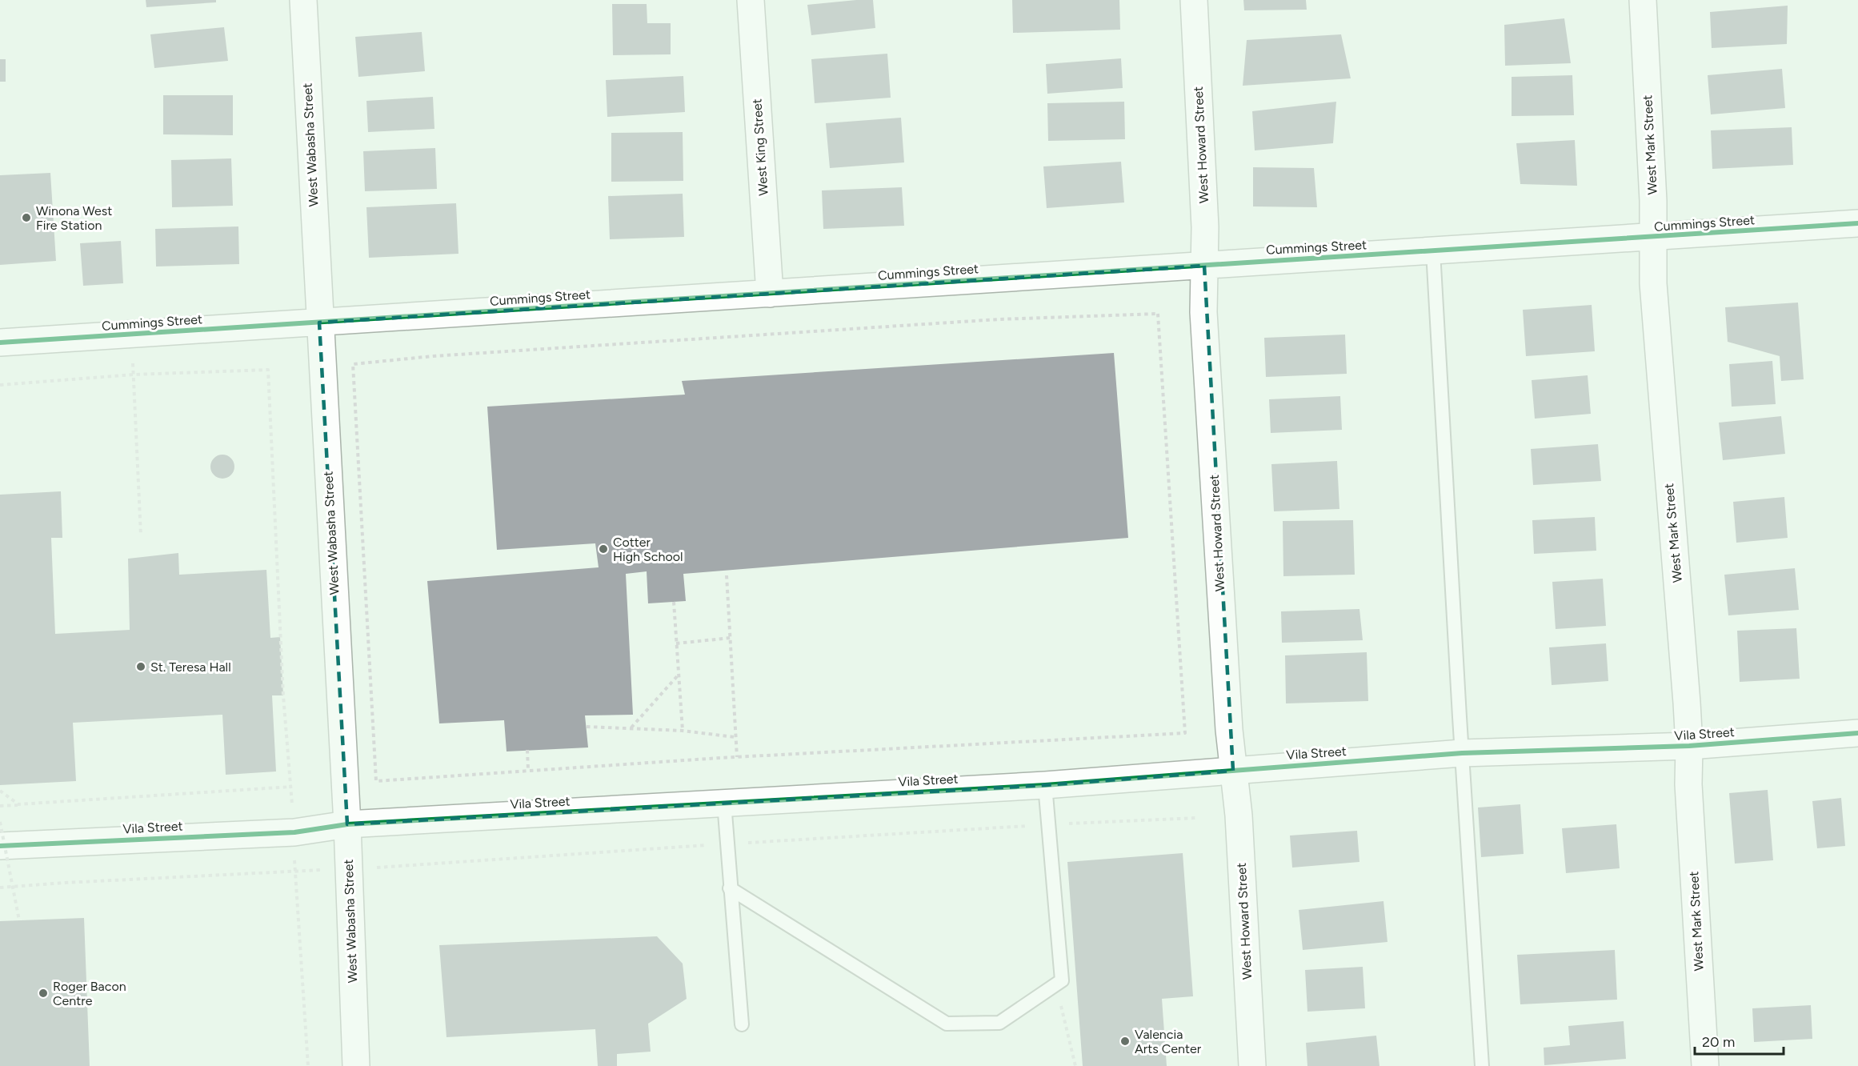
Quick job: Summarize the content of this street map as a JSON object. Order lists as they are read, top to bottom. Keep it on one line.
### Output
{"streets":{"street":["West Wabasha Street","West Howard Street","West Mark Street","West King Street","Cummings Street","Vila Street"]},"crossings":[["West Wabasha Street","Cummings Street"],["West Wabasha Street","Vila Street"],["West Howard Street","Cummings Street"],["West Howard Street","Vila Street"],["West Mark Street","Cummings Street"],["West Mark Street","Vila Street"],["West King Street","Cummings Street"]],"places":["Winona West Fire Station","Cotter High School","St. Teresa Hall","Roger Bacon Centre","Valencia Arts Center"],"scale_bar":"20 m"}
